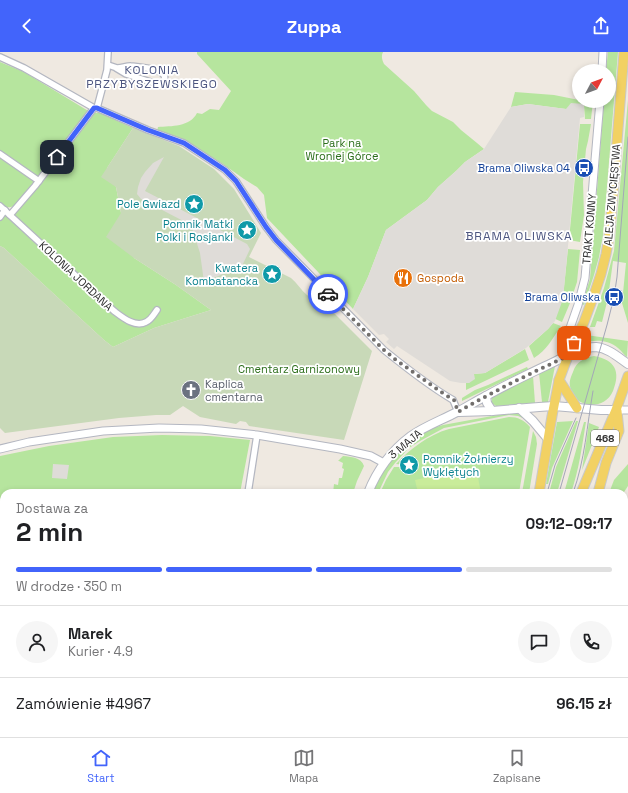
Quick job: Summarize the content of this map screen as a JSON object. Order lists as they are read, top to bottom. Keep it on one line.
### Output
{"streets":{"main road":["ALEJA ZWYCIĘSTWA","468","3 MAJA"],"street":["TRAKT KONNY","KOLONIA JORDANA"]},"crossings":[["ALEJA ZWYCIĘSTWA","TRAKT KONNY"],["ALEJA ZWYCIĘSTWA","3 MAJA"],["TRAKT KONNY","3 MAJA"],["468","3 MAJA"]],"districts":["KOLONIA PRZYBYSZEWSKIEGO","BRAMA OLIWSKA"],"parks":["Park na Wroniej Górce","Cmentarz Garnizonowy"],"places":{"bus stop":["Brama Oliwska 04","Brama Oliwska"],"place":["Pole Gwiazd","Pomnik Matki Polki i Rosjanki","Kwatera Kombatancka","Pomnik Żołnierzy Wyklętych"],"restaurant":["Gospoda"],"church":["Kaplica cmentarna"]},"north":"top right","page":{"header":"Zuppa","heading":["2 min","Dostawa za","09:12–09:17"],"panel":["Marek","Kurier · 4.9","Zamówienie #4967","96.15 zł"],"bar":"W drodze · 350 m","tabs":["Start","Mapa","Zapisane"]}}
